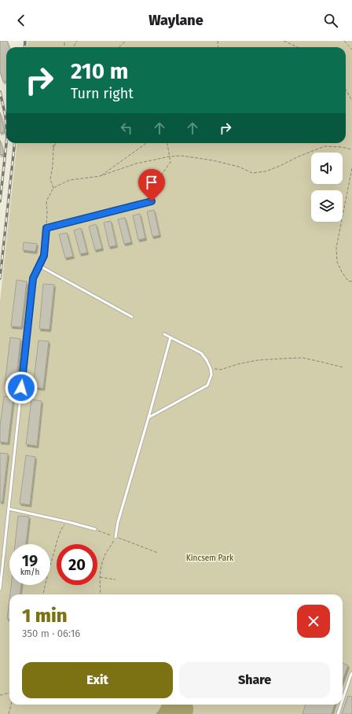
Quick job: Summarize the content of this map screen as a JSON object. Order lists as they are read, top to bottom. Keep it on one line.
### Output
{"parks":["Kincsem Park"],"page":{"header":"Waylane","turn":["210 m","Turn right"],"speed":"19 km/h","limit":"20","heading":["1 min","350 m · 06:16"],"buttons":["Exit","Share"]}}
